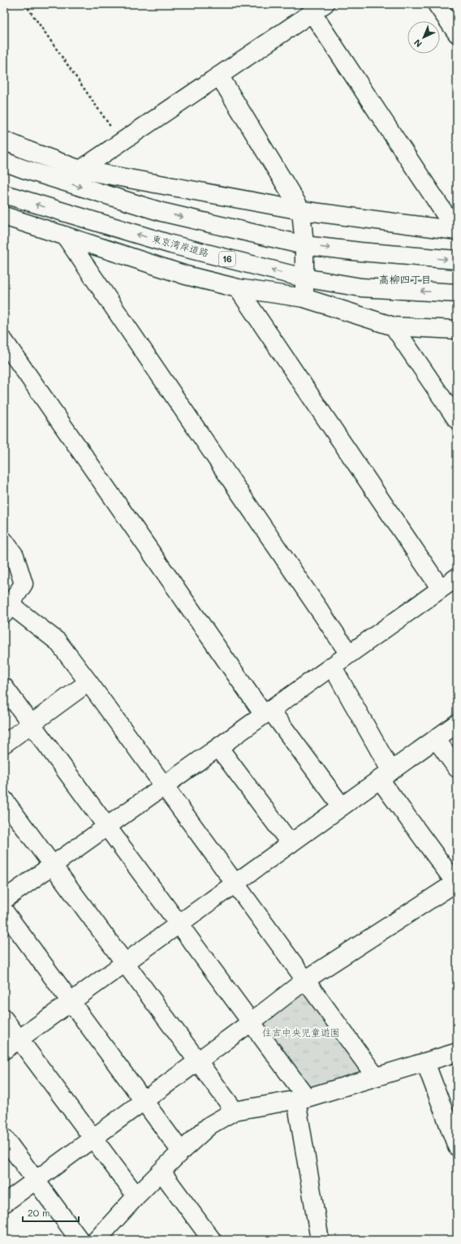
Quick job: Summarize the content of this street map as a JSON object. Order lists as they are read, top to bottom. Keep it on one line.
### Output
{"streets":{"main road":["東京湾岸道路","16"]},"districts":["高柳四丁目"],"parks":["住吉中央児童遊園"],"scale_bar":"20 m","north":"bottom left"}
